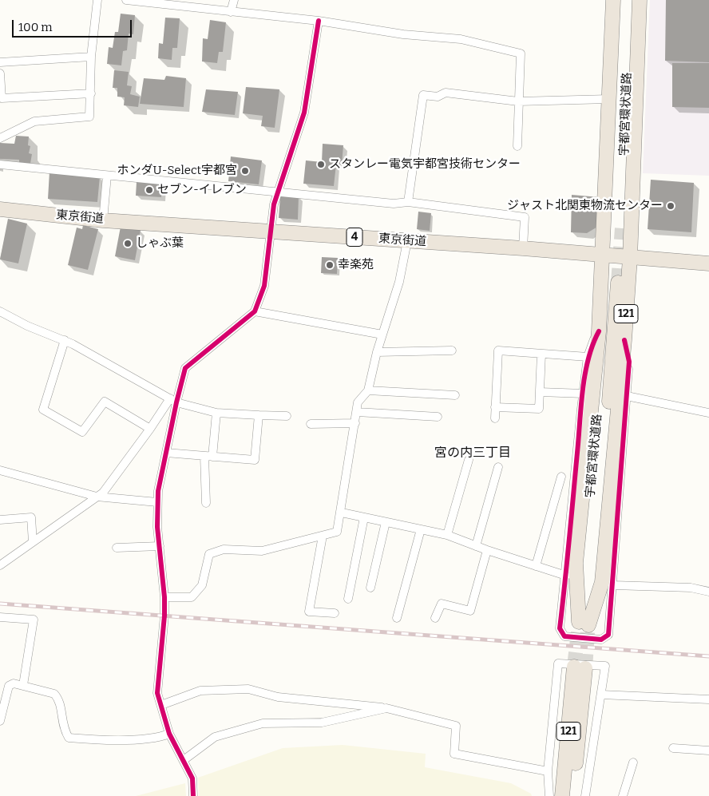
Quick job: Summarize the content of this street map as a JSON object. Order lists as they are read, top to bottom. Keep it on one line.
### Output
{"streets":{"highway":["宇都宮環状道路","東京街道","4","121"]},"crossings":[["宇都宮環状道路","121"],["東京街道","121"]],"districts":["宮の内三丁目"],"places":["スタンレー電気宇都宮技術センター","ホンダU-Select宇都宮","セブン-イレブン","ジャスト北関東物流センター","しゃぶ葉","幸楽苑"],"scale_bar":"100 m"}
